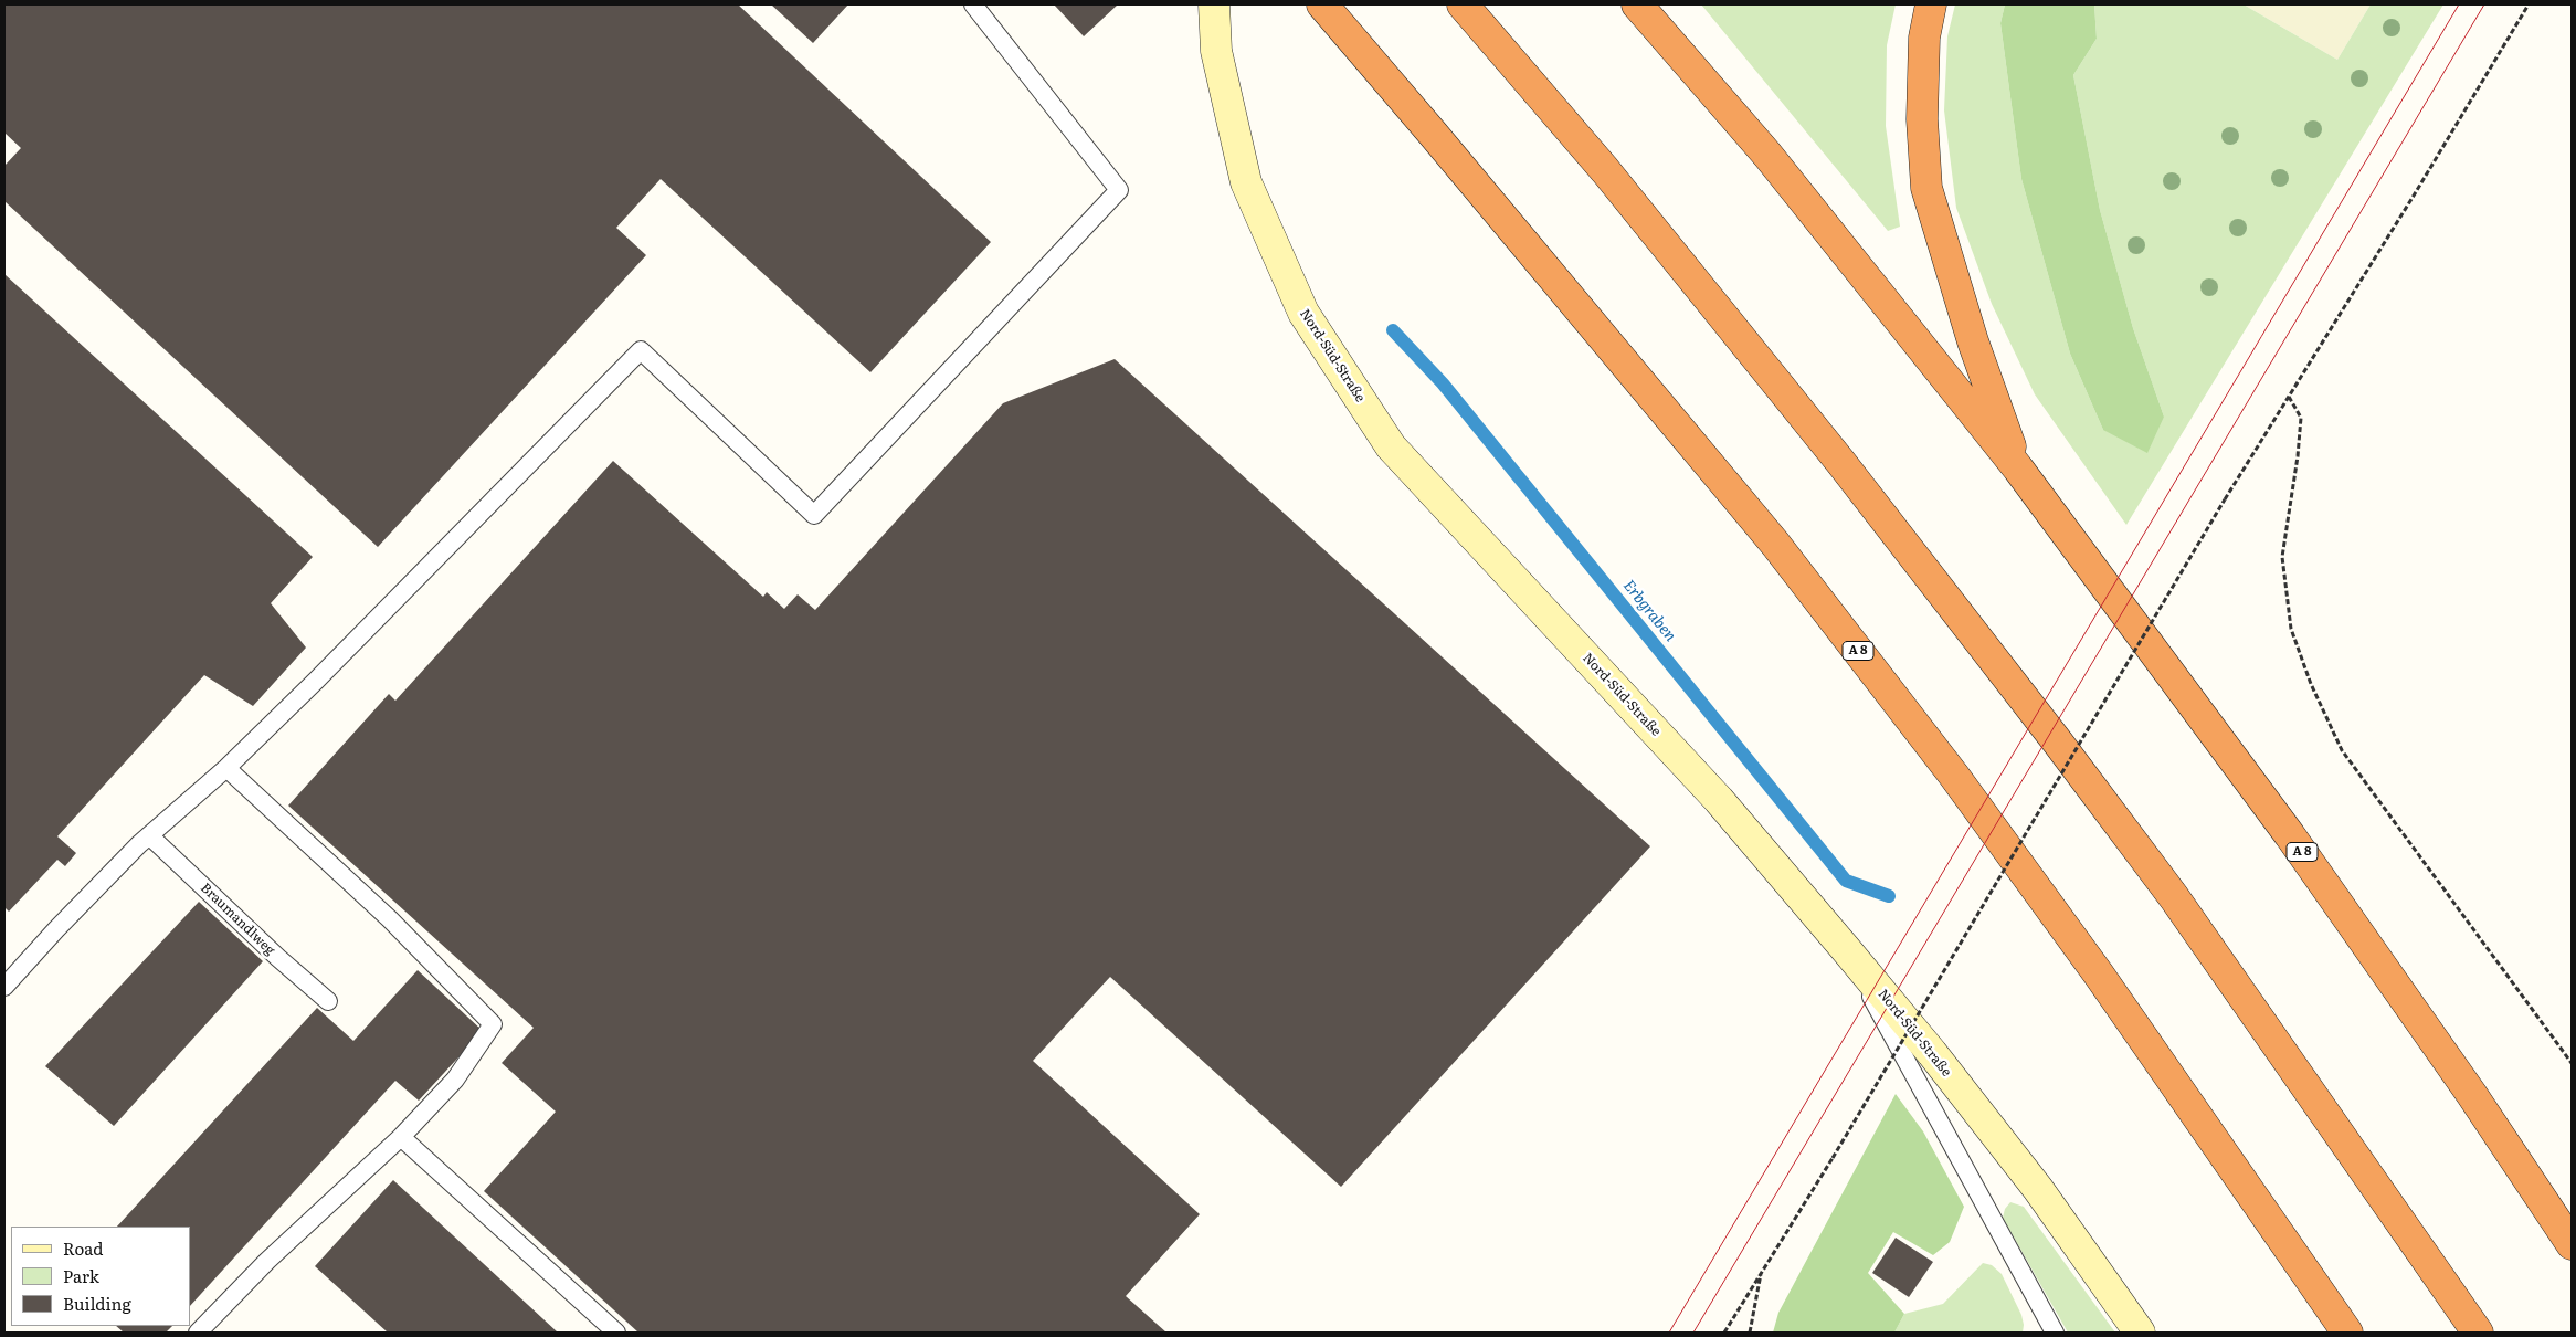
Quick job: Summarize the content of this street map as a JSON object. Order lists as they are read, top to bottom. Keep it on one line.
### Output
{"streets":{"highway":["A 8"],"main road":["Nord-Süd-Straße"],"lane":["Braumandlweg"]},"water":["Erbgraben"],"legend":["Road","Park","Building"]}
